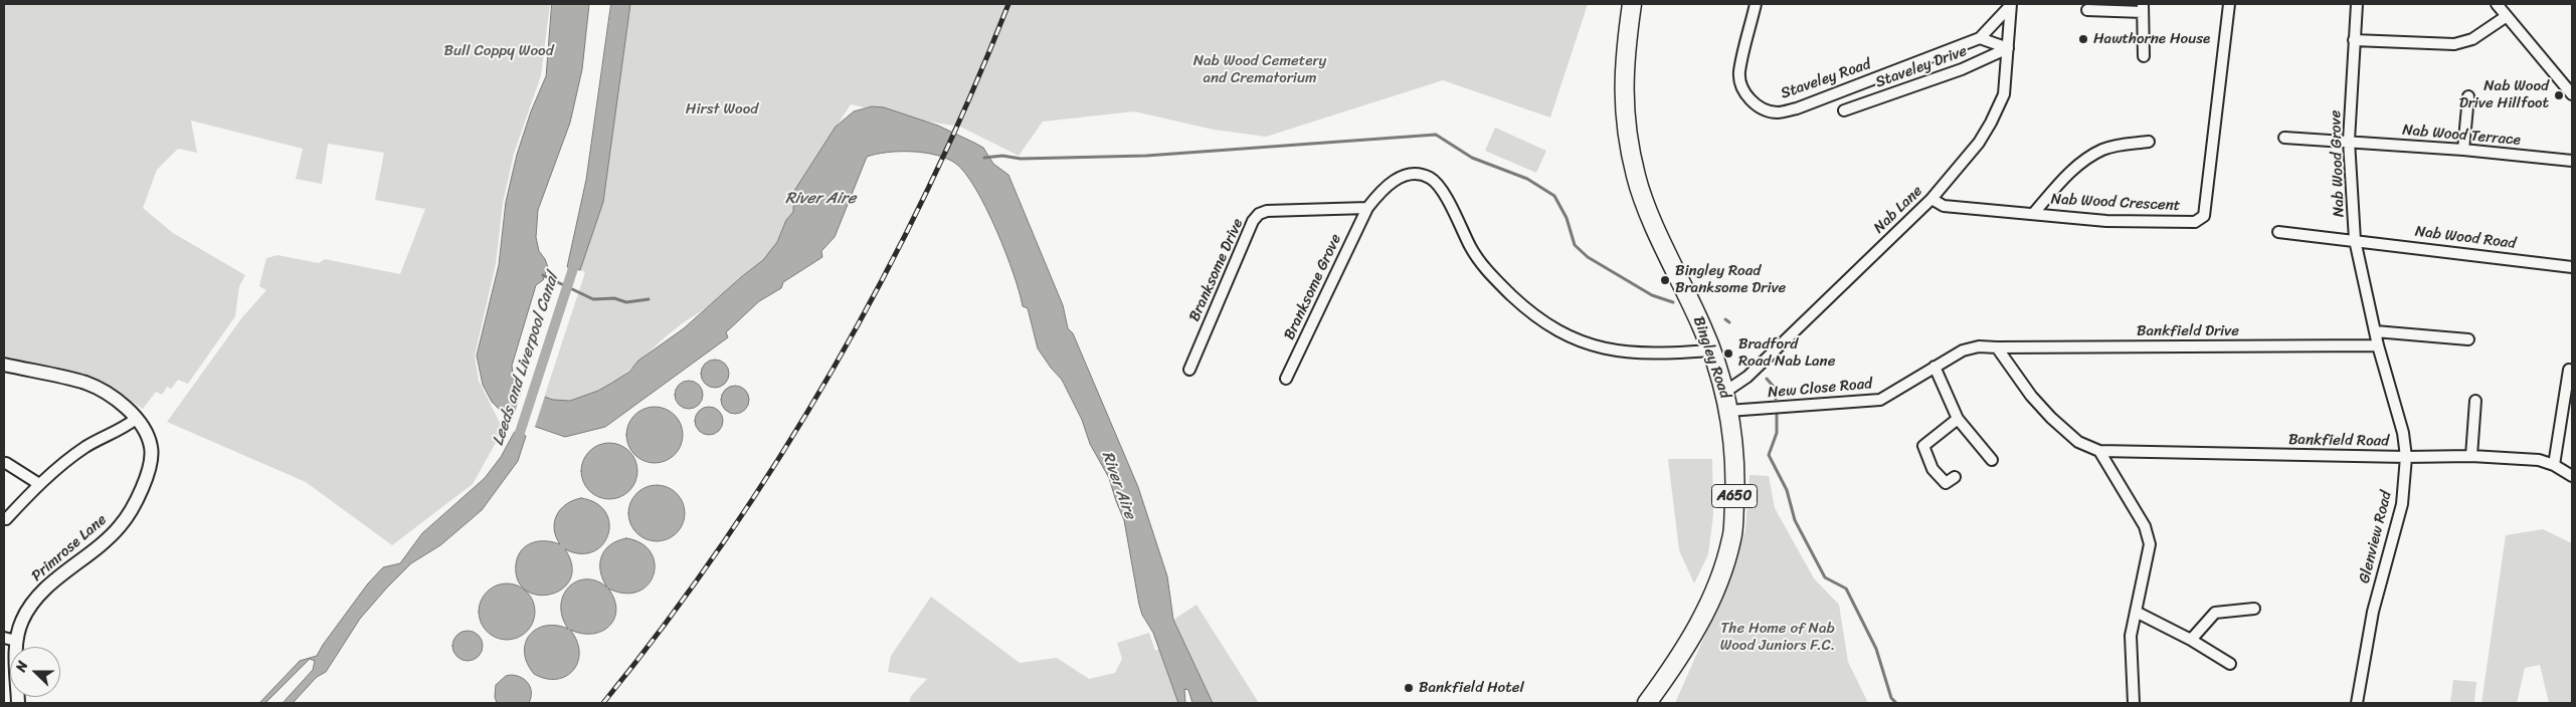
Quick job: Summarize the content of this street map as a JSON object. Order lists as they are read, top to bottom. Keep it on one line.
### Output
{"streets":{"highway":["Bingley Road","A650"],"street":["Staveley Drive","Staveley Road","Nab Wood Terrace","Nab Wood Grove","Nab Wood Crescent","Nab Lane","Nab Wood Road","Branksome Drive","Branksome Grove","Bankfield Drive","New Close Road","Bankfield Road","Glenview Road","Primrose Lane"]},"crossings":[["Staveley Drive","Nab Lane"],["Staveley Road","Nab Lane"],["Nab Wood Terrace","Nab Wood Grove"],["Nab Wood Grove","Nab Wood Road"],["Nab Wood Grove","Glenview Road"],["Nab Wood Crescent","Nab Lane"],["Nab Lane","Bingley Road"],["Branksome Drive","Branksome Grove"],["Bankfield Drive","New Close Road"],["Bankfield Drive","Glenview Road"],["Bingley Road","New Close Road"],["Bankfield Road","Glenview Road"]],"water":["River Aire","Leeds and Liverpool Canal"],"parks":["Bull Coppy Wood","Nab Wood Cemetery and Crematorium","Hirst Wood","The Home of Nab Wood Juniors F.C."],"places":["Hawthorne House","Nab Wood Drive Hillfoot","Bingley Road Branksome Drive","Bradford Road Nab Lane","Bankfield Hotel"],"north":"left"}
